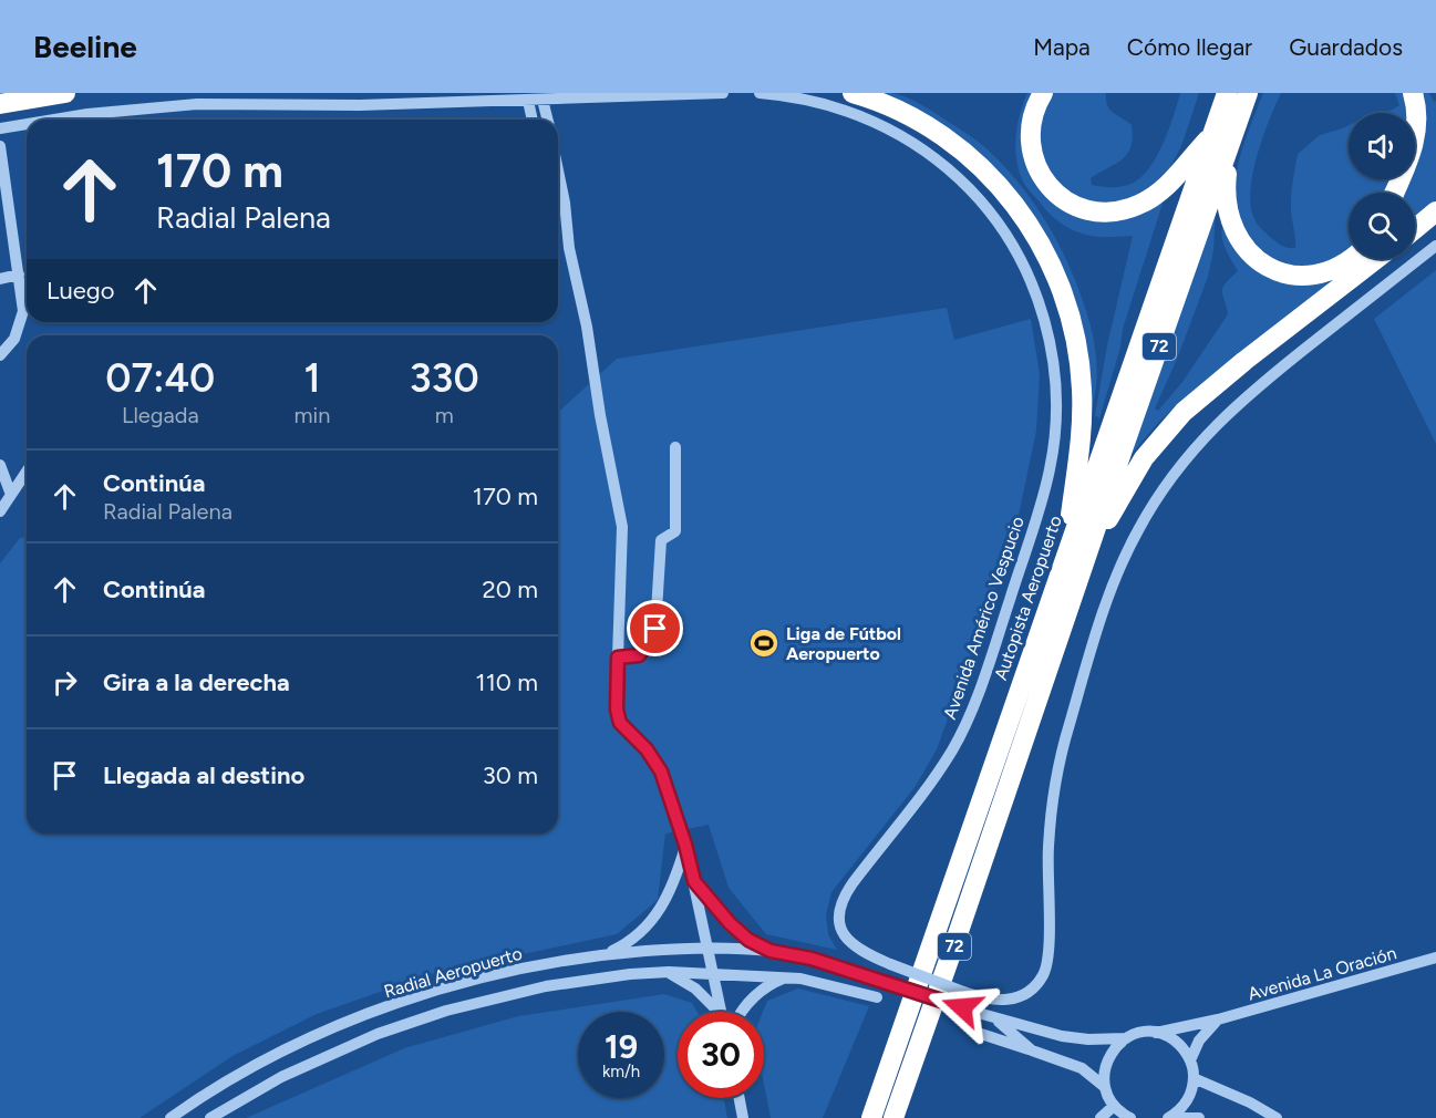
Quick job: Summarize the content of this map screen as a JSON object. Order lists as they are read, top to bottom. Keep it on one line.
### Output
{"streets":{"highway":["72","Autopista Aeropuerto"],"street":["Avenida Américo Vespucio","Radial Aeropuerto","Avenida La Oración"]},"crossings":[["Radial Aeropuerto","Avenida La Oración"]],"places":{"sports":["Liga de Fútbol Aeropuerto"]},"page":{"header":"Beeline","nav":["Mapa","Cómo llegar","Guardados"],"turn":["170 m","Radial Palena"],"then":"Luego","eta":["07:40","Llegada","1","min","330","m"],"list":[{"name":"Continúa","note":"Radial Palena","value":"170 m"},{"name":"Continúa","value":"20 m"},{"name":"Gira a la derecha","value":"110 m"},{"name":"Llegada al destino","value":"30 m"}],"speed":"19 km/h","limit":"30"}}
